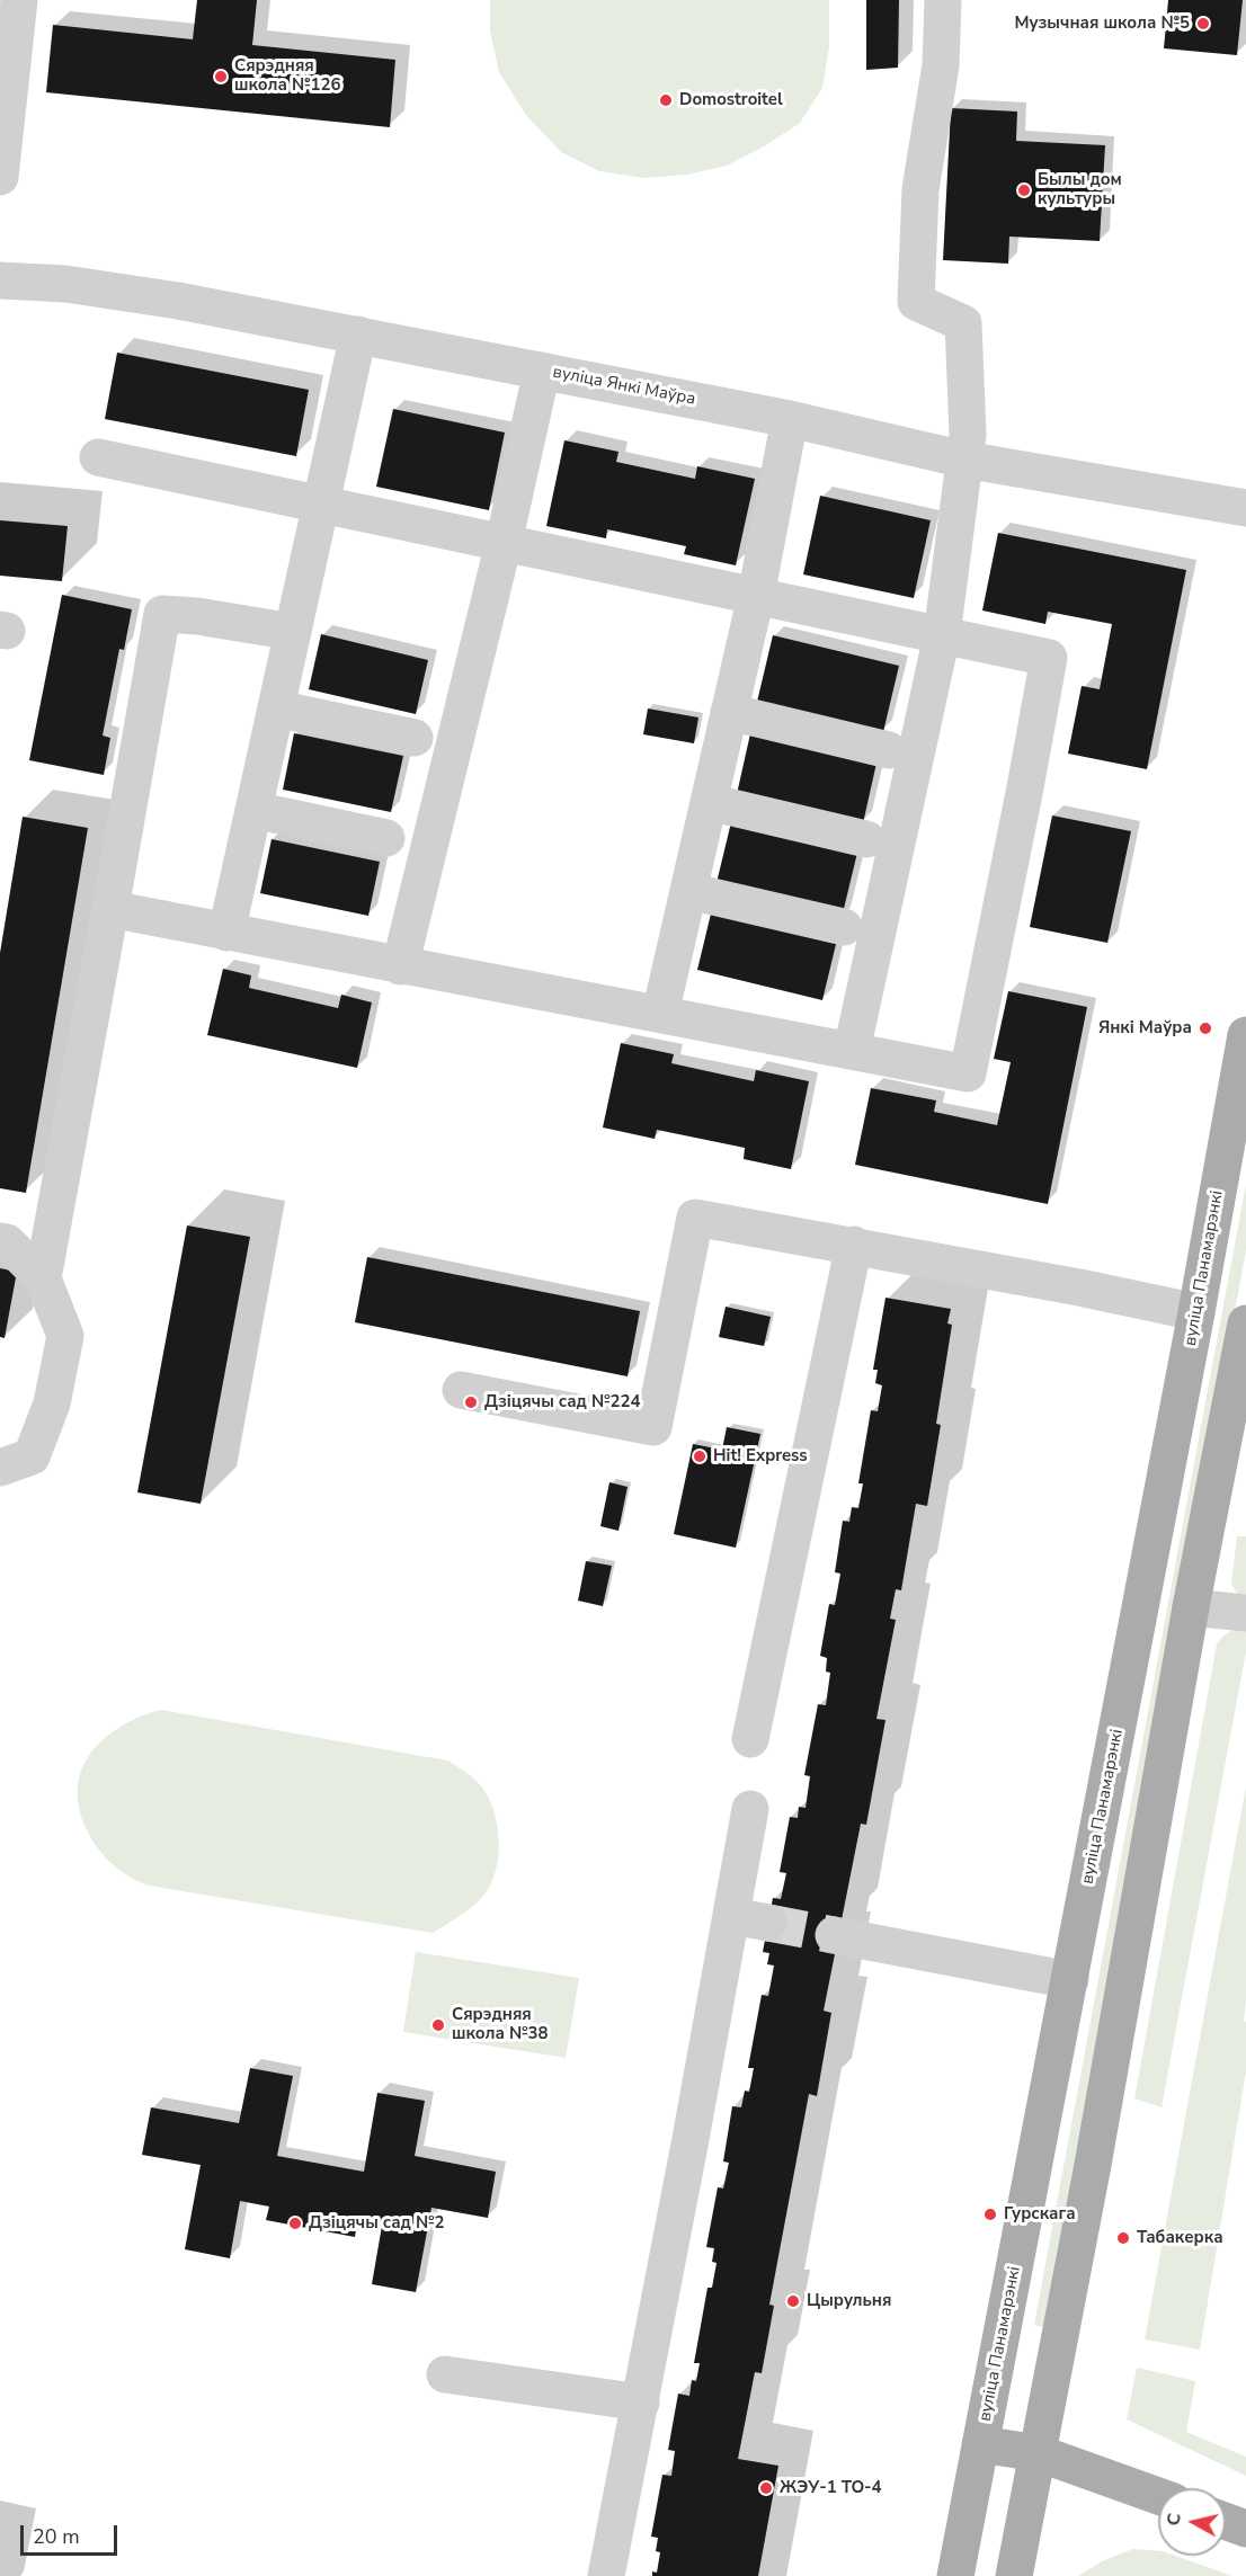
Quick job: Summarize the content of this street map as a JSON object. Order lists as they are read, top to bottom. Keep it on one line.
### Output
{"streets":{"main road":["вуліца Панамарэнкі"],"street":["вуліца Янкі Маўра"]},"places":["Музычная школа №5","Сярэдняя школа №126","Domostroitel","Былы дом культуры","Янкі Маўра","Дзіцячы сад №224","Hit! Express","Сярэдняя школа №38","Гурскага","Дзіцячы сад №2","Табакерка","Цырульня","ЖЭУ-1 ТО-4"],"scale_bar":"20 m","north":"left"}
